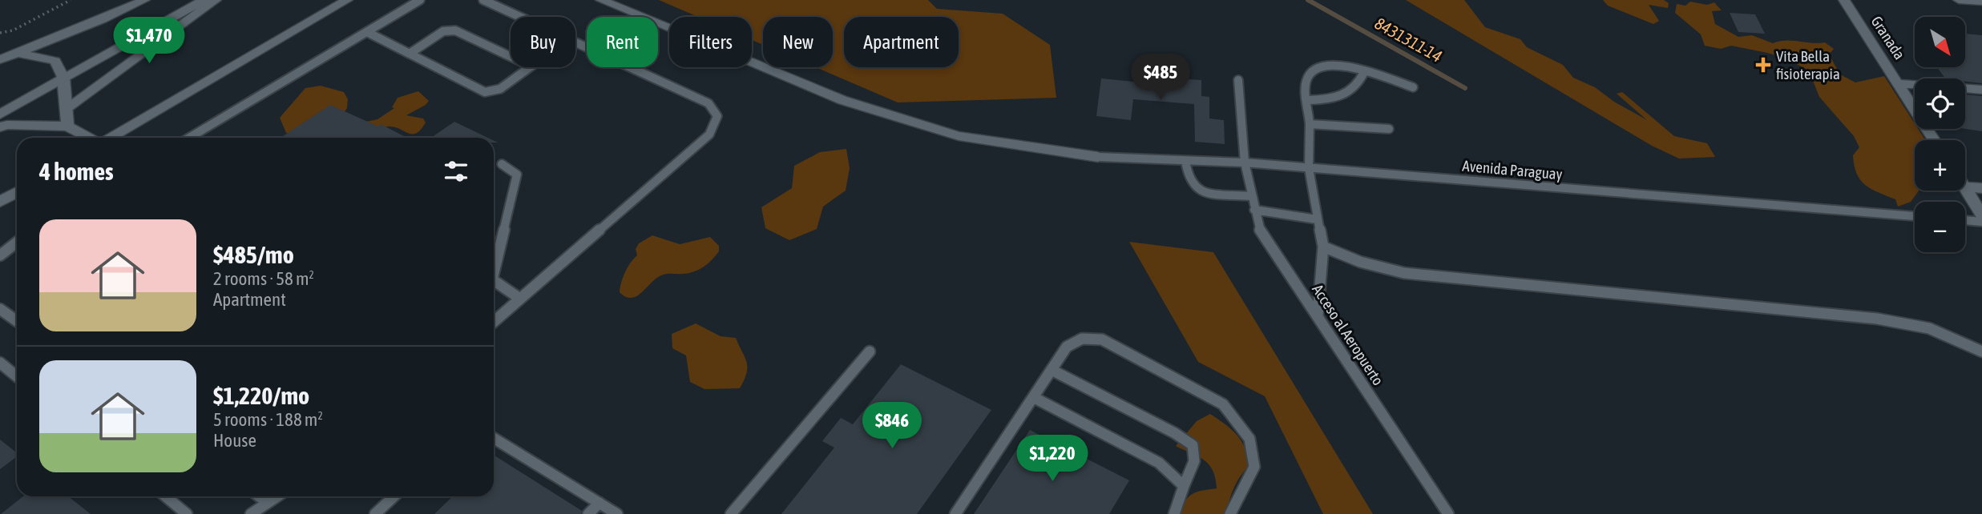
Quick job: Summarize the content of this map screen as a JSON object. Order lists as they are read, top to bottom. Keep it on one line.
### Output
{"streets":{"street":["Granada"],"lane":["Avenida Paraguay","Acceso al Aeropuerto"]},"crossings":[["Avenida Paraguay","Acceso al Aeropuerto"]],"water":["8431311-14"],"places":{"health":["Vita Bella fisioterapia"]},"north":"bottom right","page":{"map_buttons":["+","−"],"price":["$1,470","$485","$846","$1,220"],"chip":["Buy","Rent","Filters","New","Apartment"],"heading":"4 homes","list":[{"name":"$485/mo","note":"2 rooms · 58 m² · Apartment"},{"name":"$1,220/mo","note":"5 rooms · 188 m² · House"}]}}
